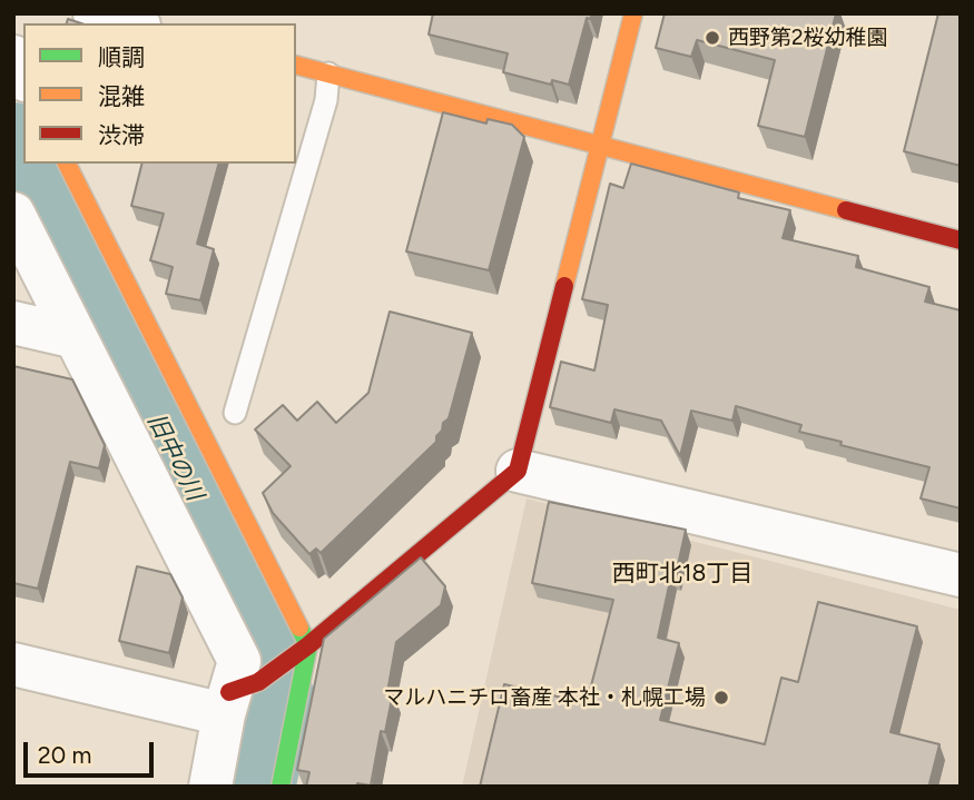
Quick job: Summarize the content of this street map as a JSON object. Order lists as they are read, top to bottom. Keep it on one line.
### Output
{"districts":["西町北18丁目"],"water":["旧中の川"],"places":["西野第2桜幼稚園","マルハニチロ畜産 本社・札幌工場"],"legend":["順調","混雑","渋滞"],"scale_bar":"20 m"}
